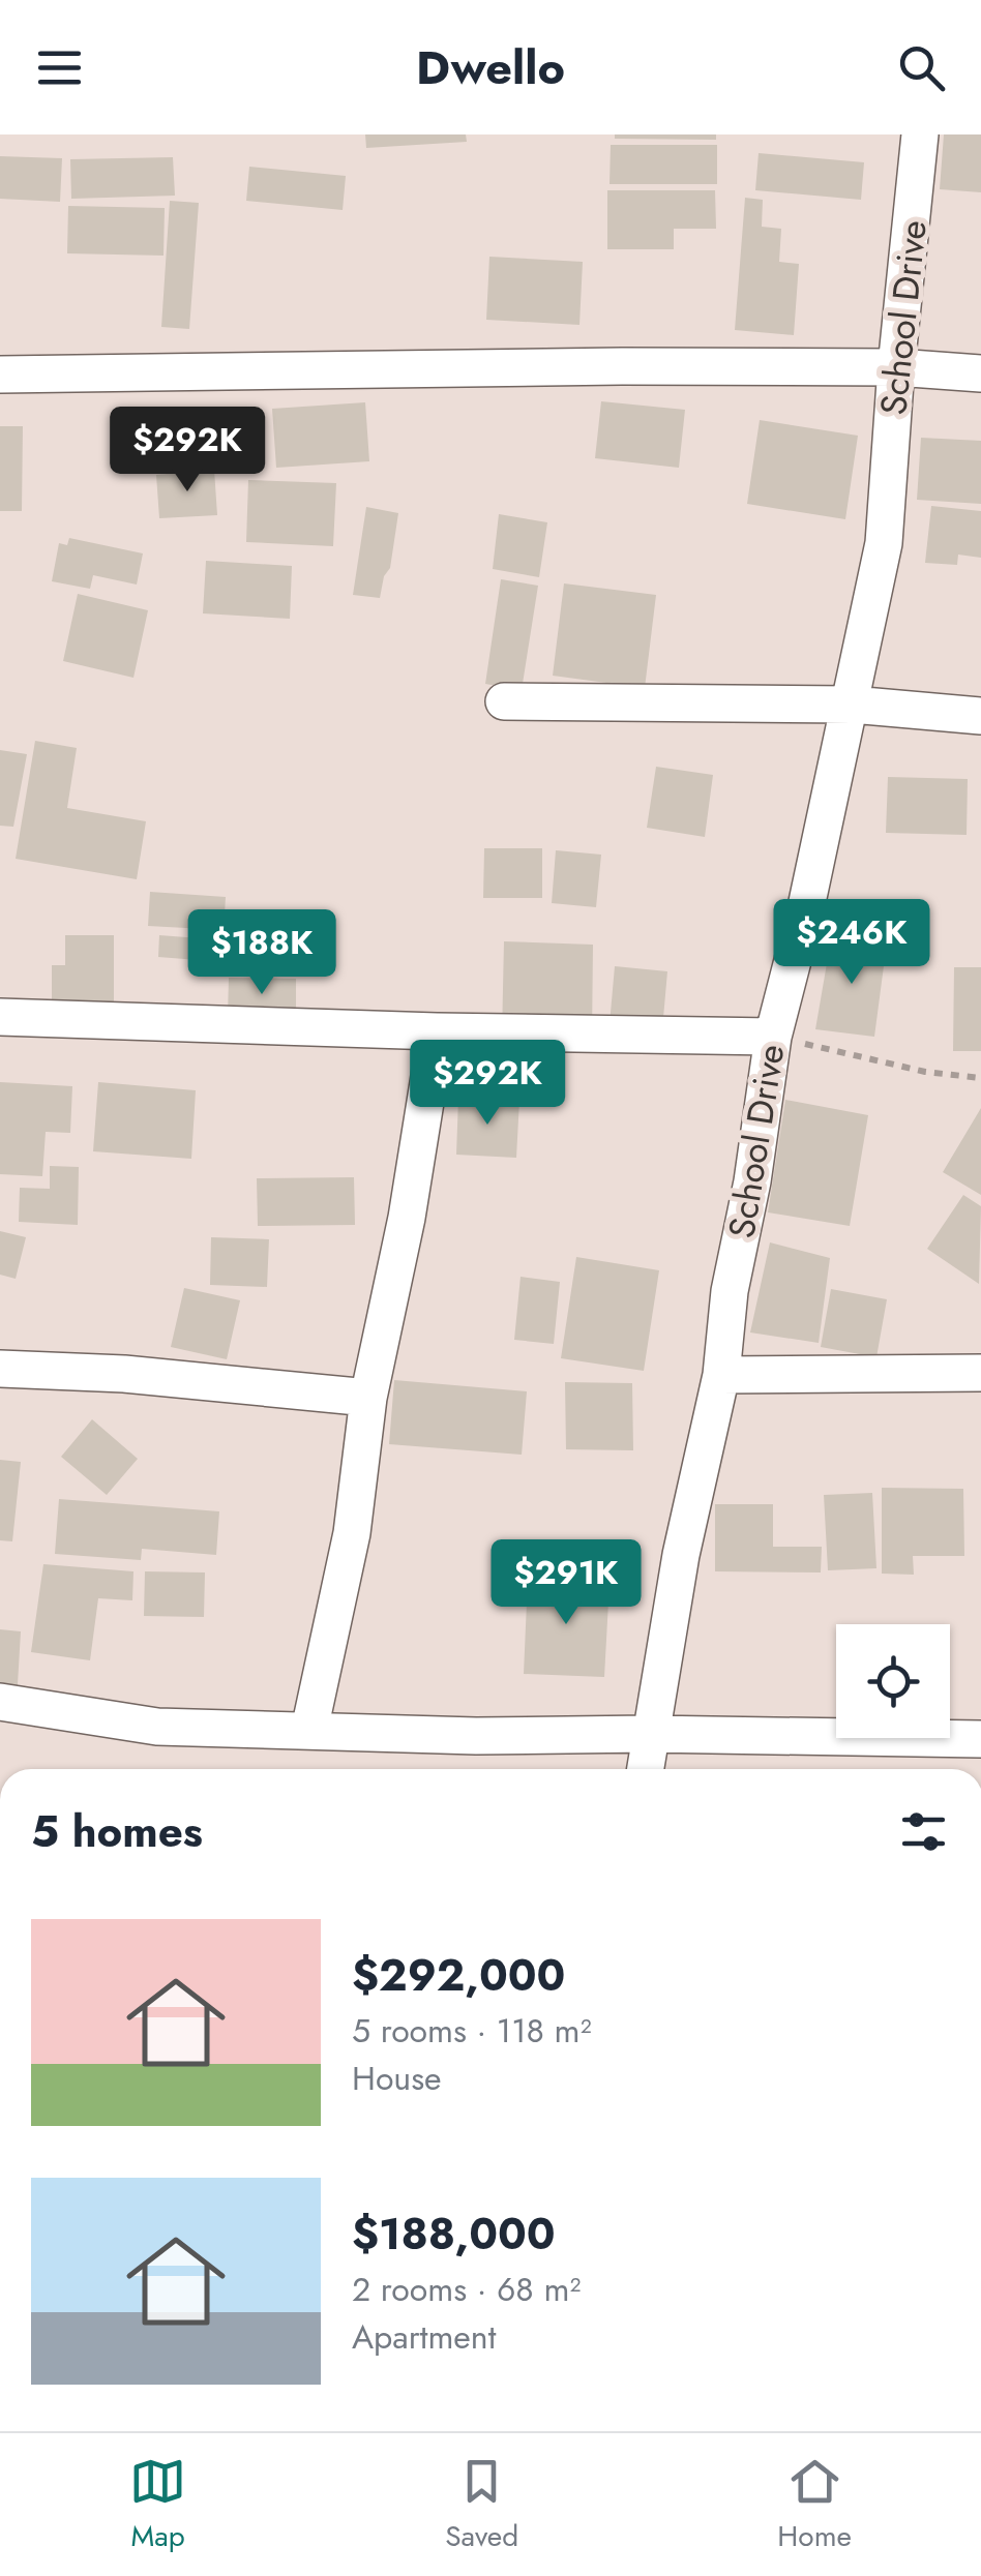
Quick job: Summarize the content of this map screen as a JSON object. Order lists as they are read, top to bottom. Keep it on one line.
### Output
{"streets":{"street":["School Drive"]},"page":{"header":"Dwello","price":["$292K","$246K","$188K","$292K","$291K"],"heading":"5 homes","list":[{"name":"$292,000","note":"5 rooms · 118 m² · House"},{"name":"$188,000","note":"2 rooms · 68 m² · Apartment"}],"tabs":["Map","Saved","Home"]}}
